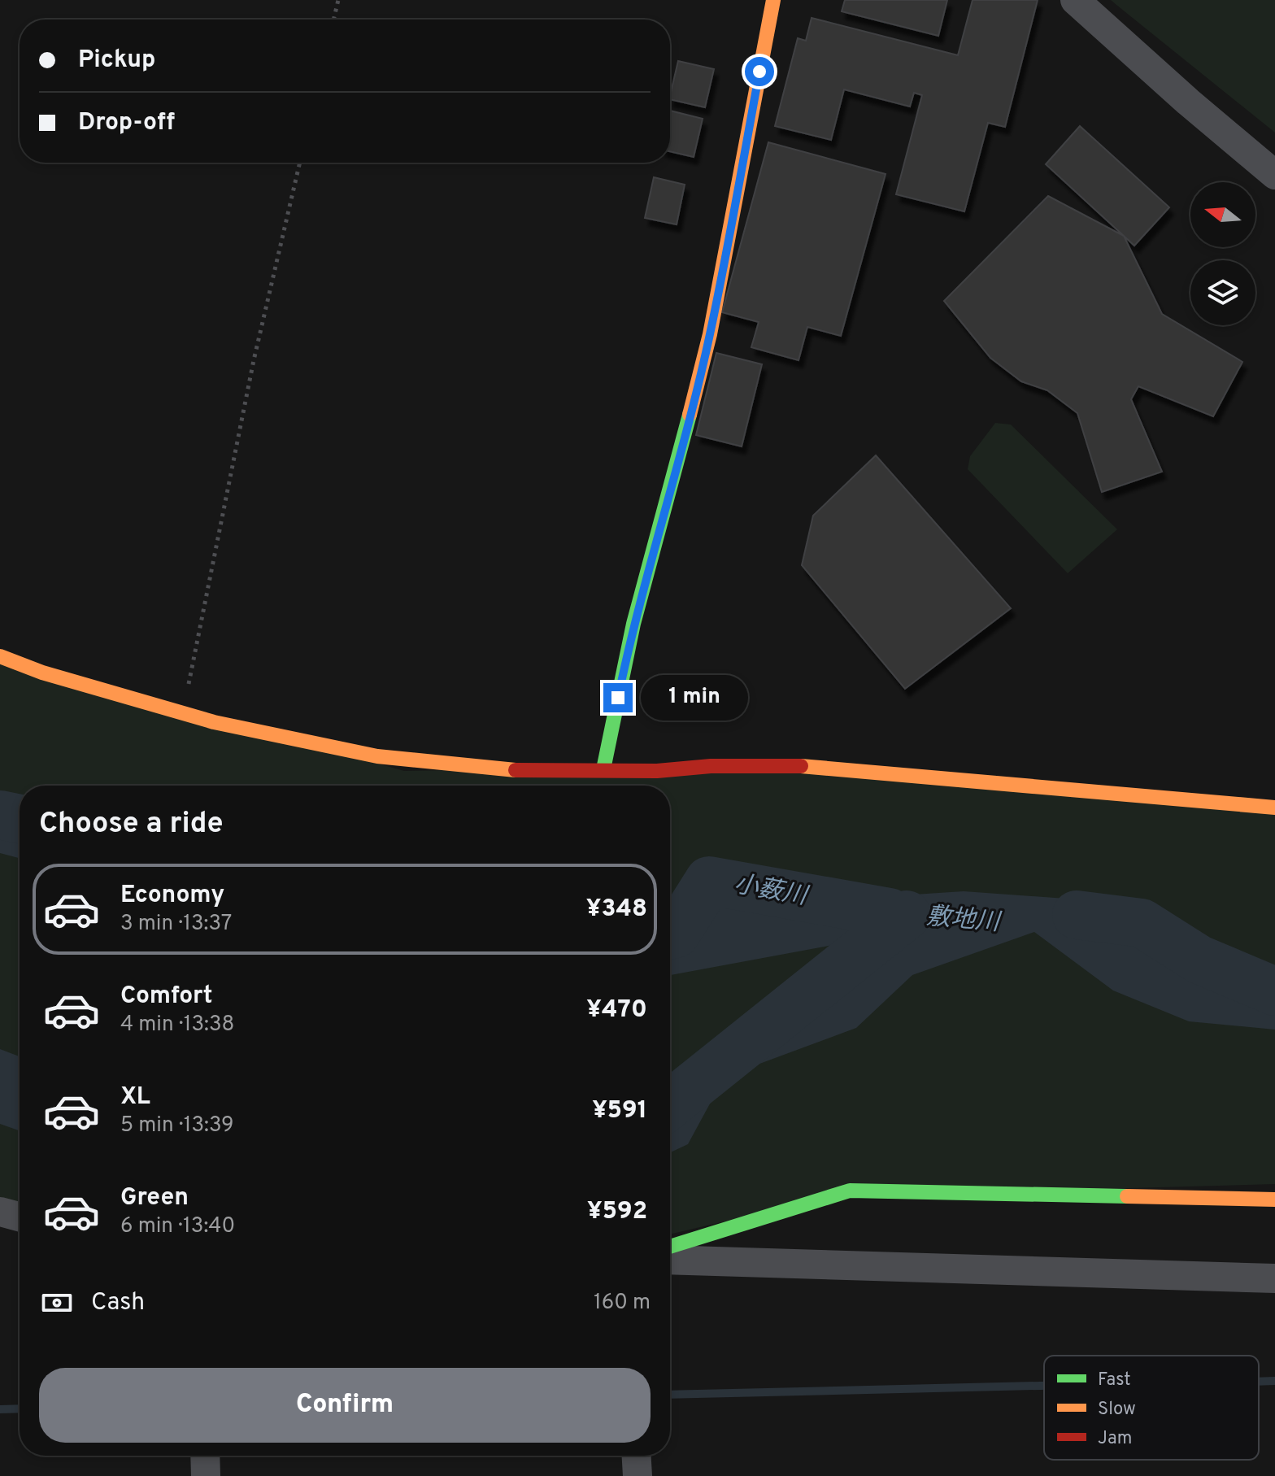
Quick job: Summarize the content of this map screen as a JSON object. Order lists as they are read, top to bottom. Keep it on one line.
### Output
{"water":["小薮川","敷地川"],"legend":["Fast","Slow","Jam"],"north":"left","page":{"banner":["Pickup","Drop-off"],"bubble":"1 min","heading":"Choose a ride","list":[{"name":"Economy","note":"3 min · 13:37","value":"¥348"},{"name":"Comfort","note":"4 min · 13:38","value":"¥470"},{"name":"XL","note":"5 min · 13:39","value":"¥591"},{"name":"Green","note":"6 min · 13:40","value":"¥592"}],"pay":["Cash","160 m"],"buttons":"Confirm"}}
